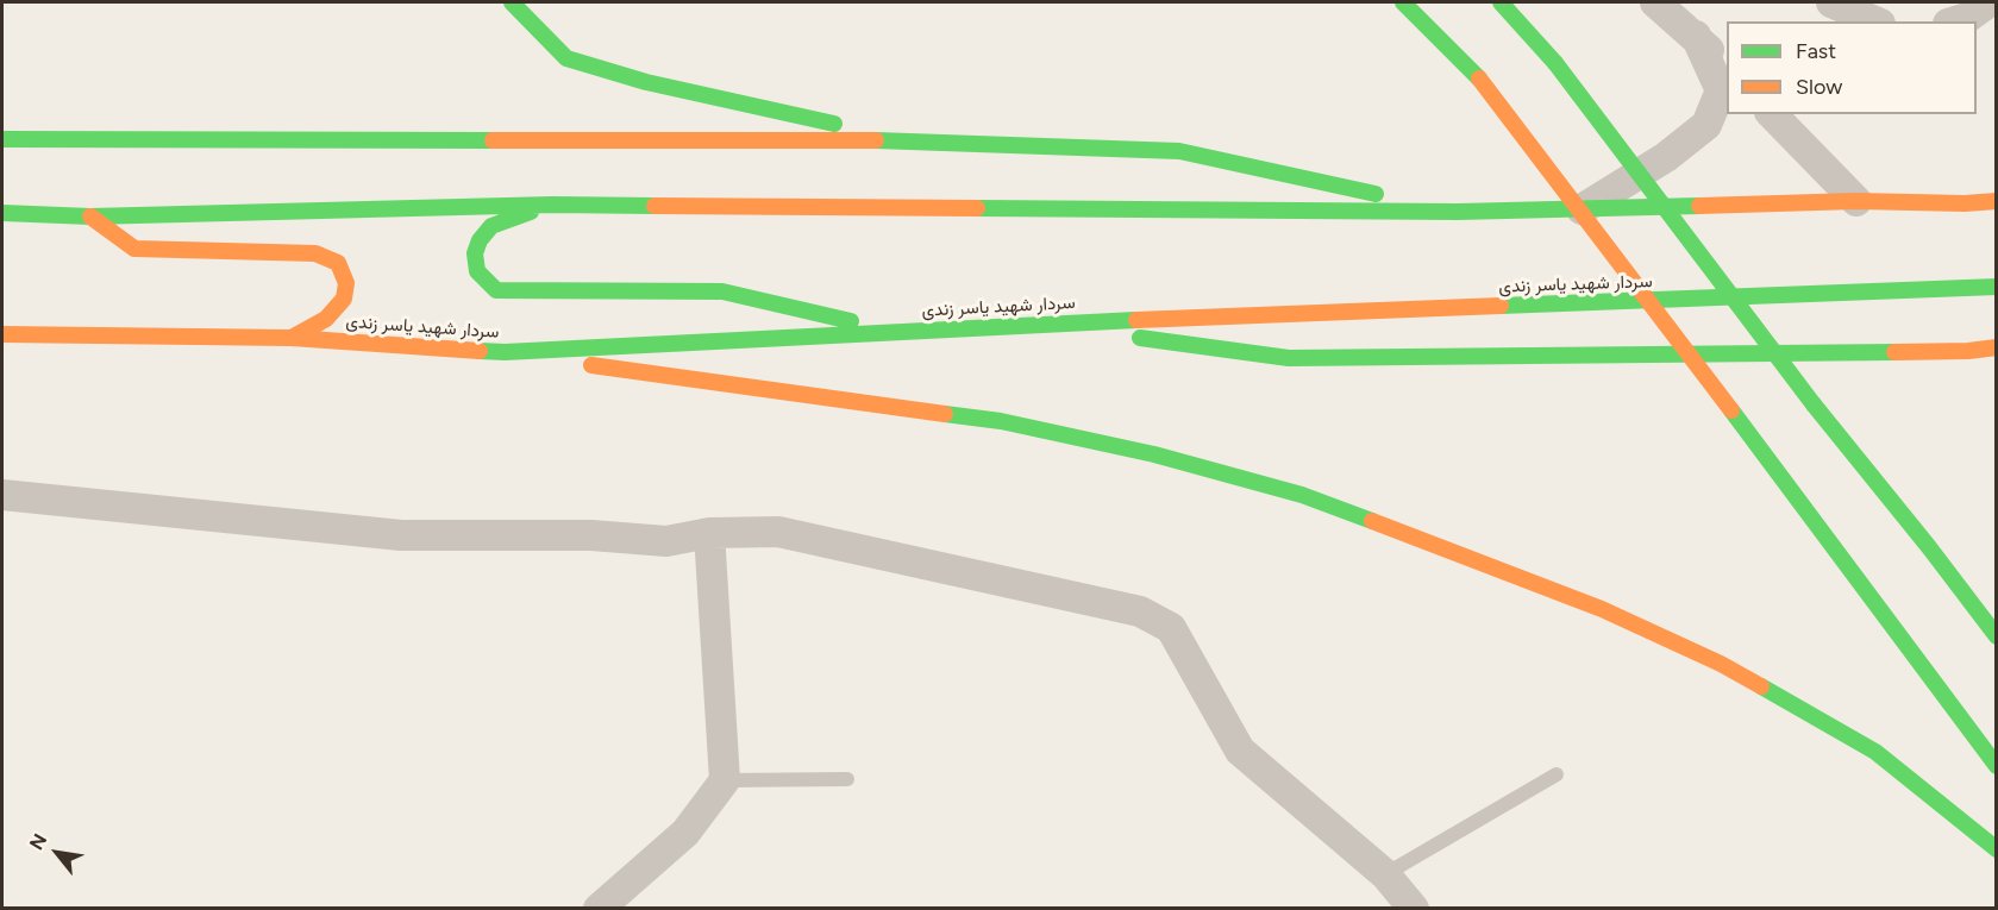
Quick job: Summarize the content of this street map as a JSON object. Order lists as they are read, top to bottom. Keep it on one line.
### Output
{"streets":{"highway":["سردار شهید یاسر زندی"]},"legend":["Fast","Slow"],"north":"top left"}
